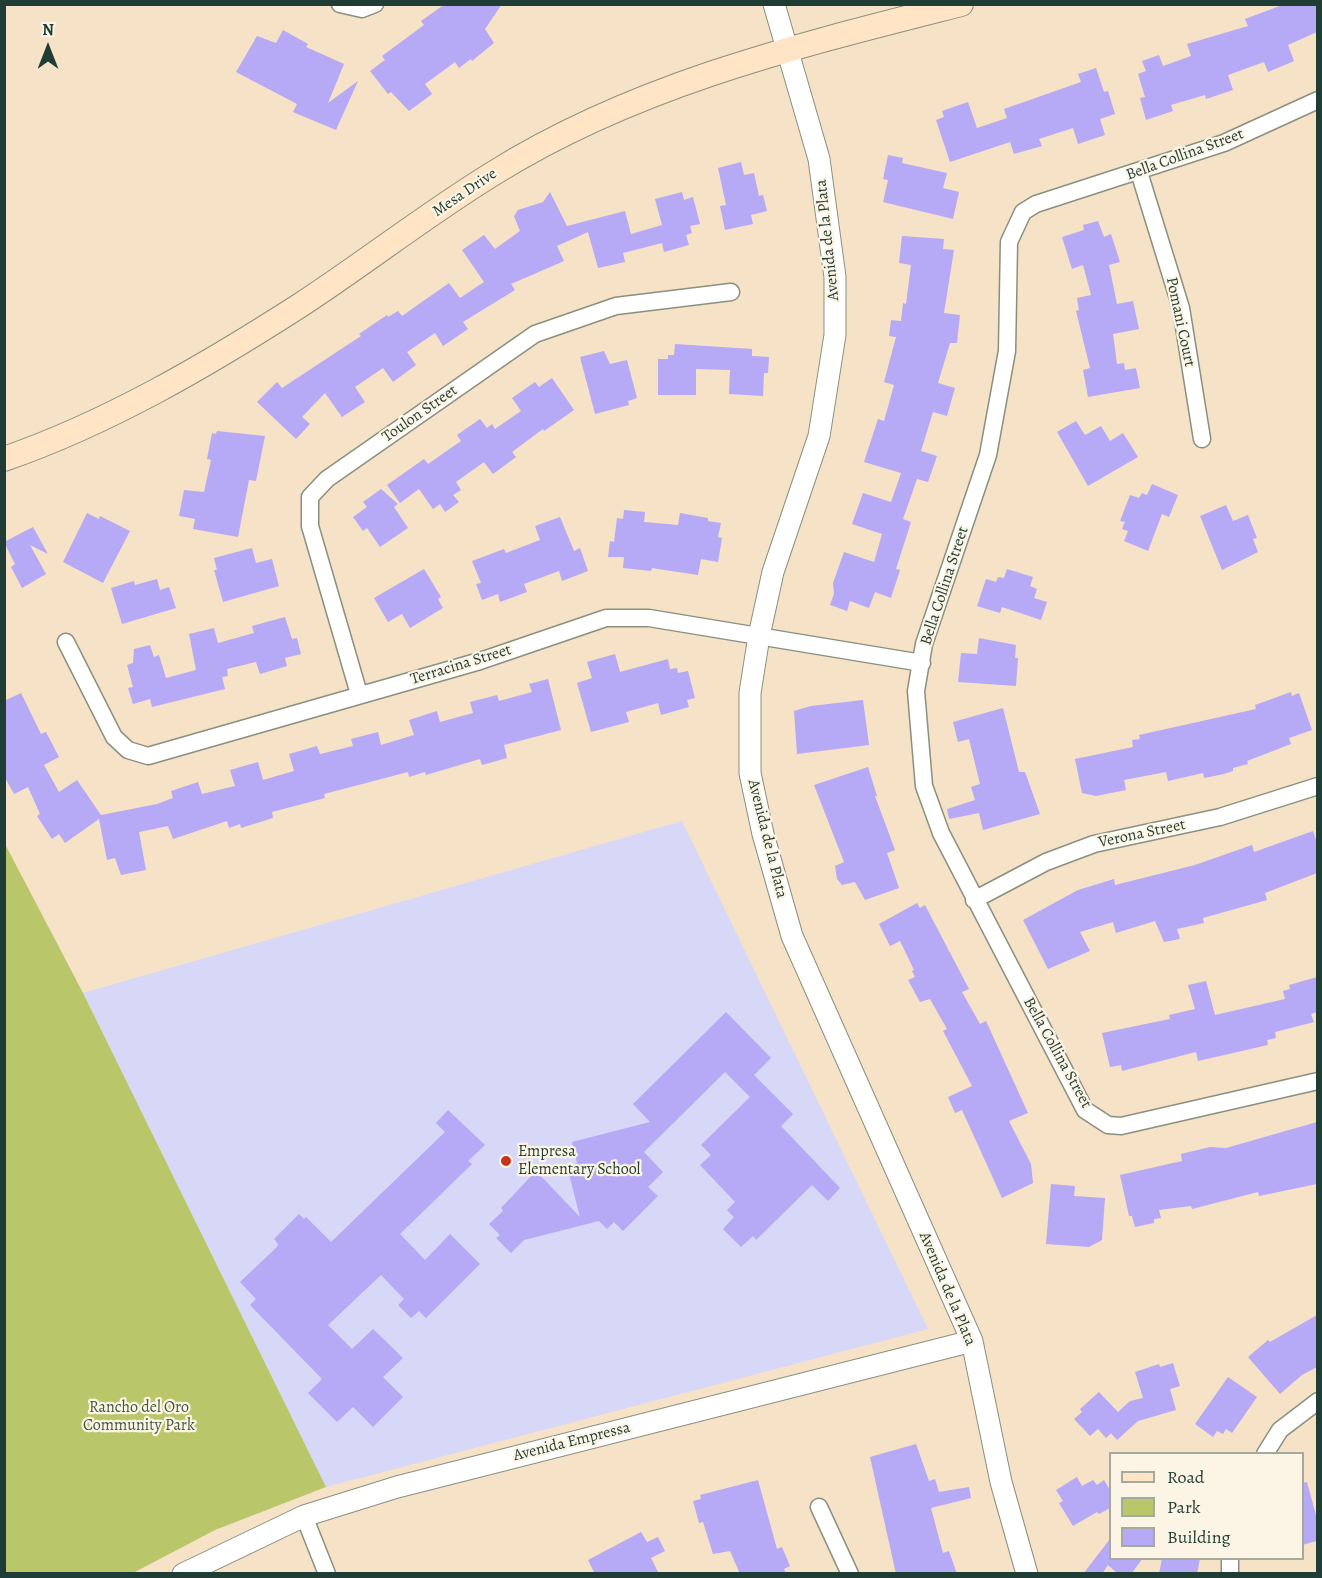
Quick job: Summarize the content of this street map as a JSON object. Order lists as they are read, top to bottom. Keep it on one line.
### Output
{"streets":{"main road":["Mesa Drive"],"street":["Bella Collina Street","Avenida de la Plata","Pomani Court","Toulon Street","Terracina Street","Verona Street","Avenida Empressa"]},"crossings":[["Bella Collina Street","Pomani Court"],["Bella Collina Street","Terracina Street"],["Bella Collina Street","Verona Street"],["Mesa Drive","Avenida de la Plata"],["Avenida de la Plata","Terracina Street"],["Avenida de la Plata","Avenida Empressa"],["Toulon Street","Terracina Street"]],"parks":["Rancho del Oro Community Park"],"places":["Empresa Elementary School"],"legend":["Road","Park","Building"],"north":"top"}
